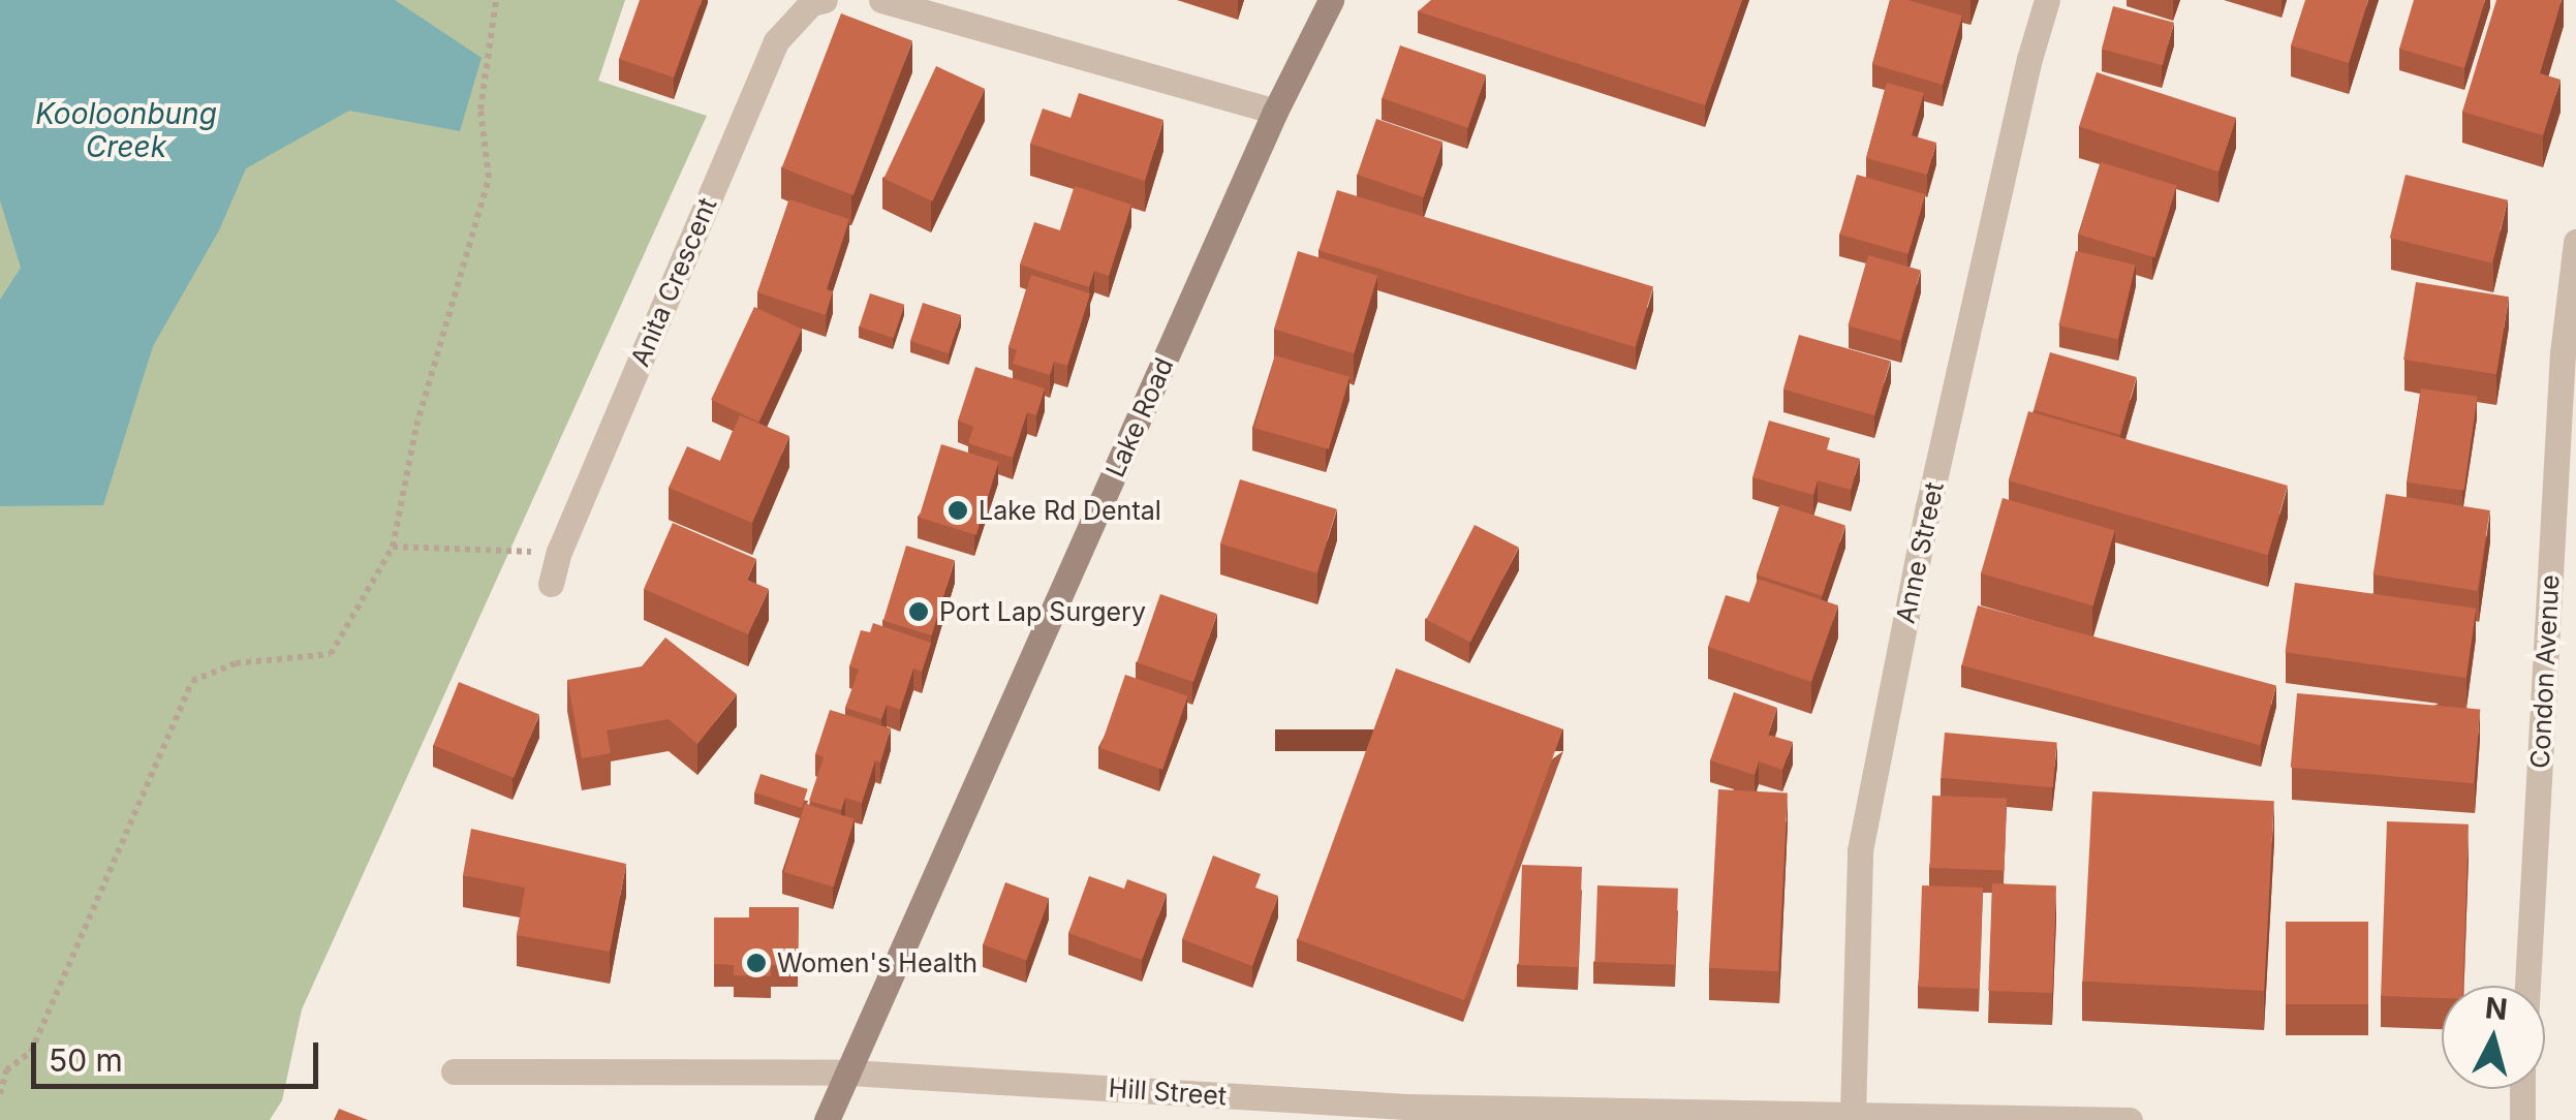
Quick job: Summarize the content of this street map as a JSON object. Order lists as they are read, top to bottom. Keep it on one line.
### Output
{"streets":{"main road":["Lake Road"],"street":["Anita Crescent","Anne Street","Condon Avenue","Hill Street"]},"crossings":[["Lake Road","Hill Street"],["Anne Street","Hill Street"]],"water":["Kooloonbung Creek"],"places":["Lake Rd Dental","Port Lap Surgery","Women's Health"],"scale_bar":"50 m","north":"top"}
